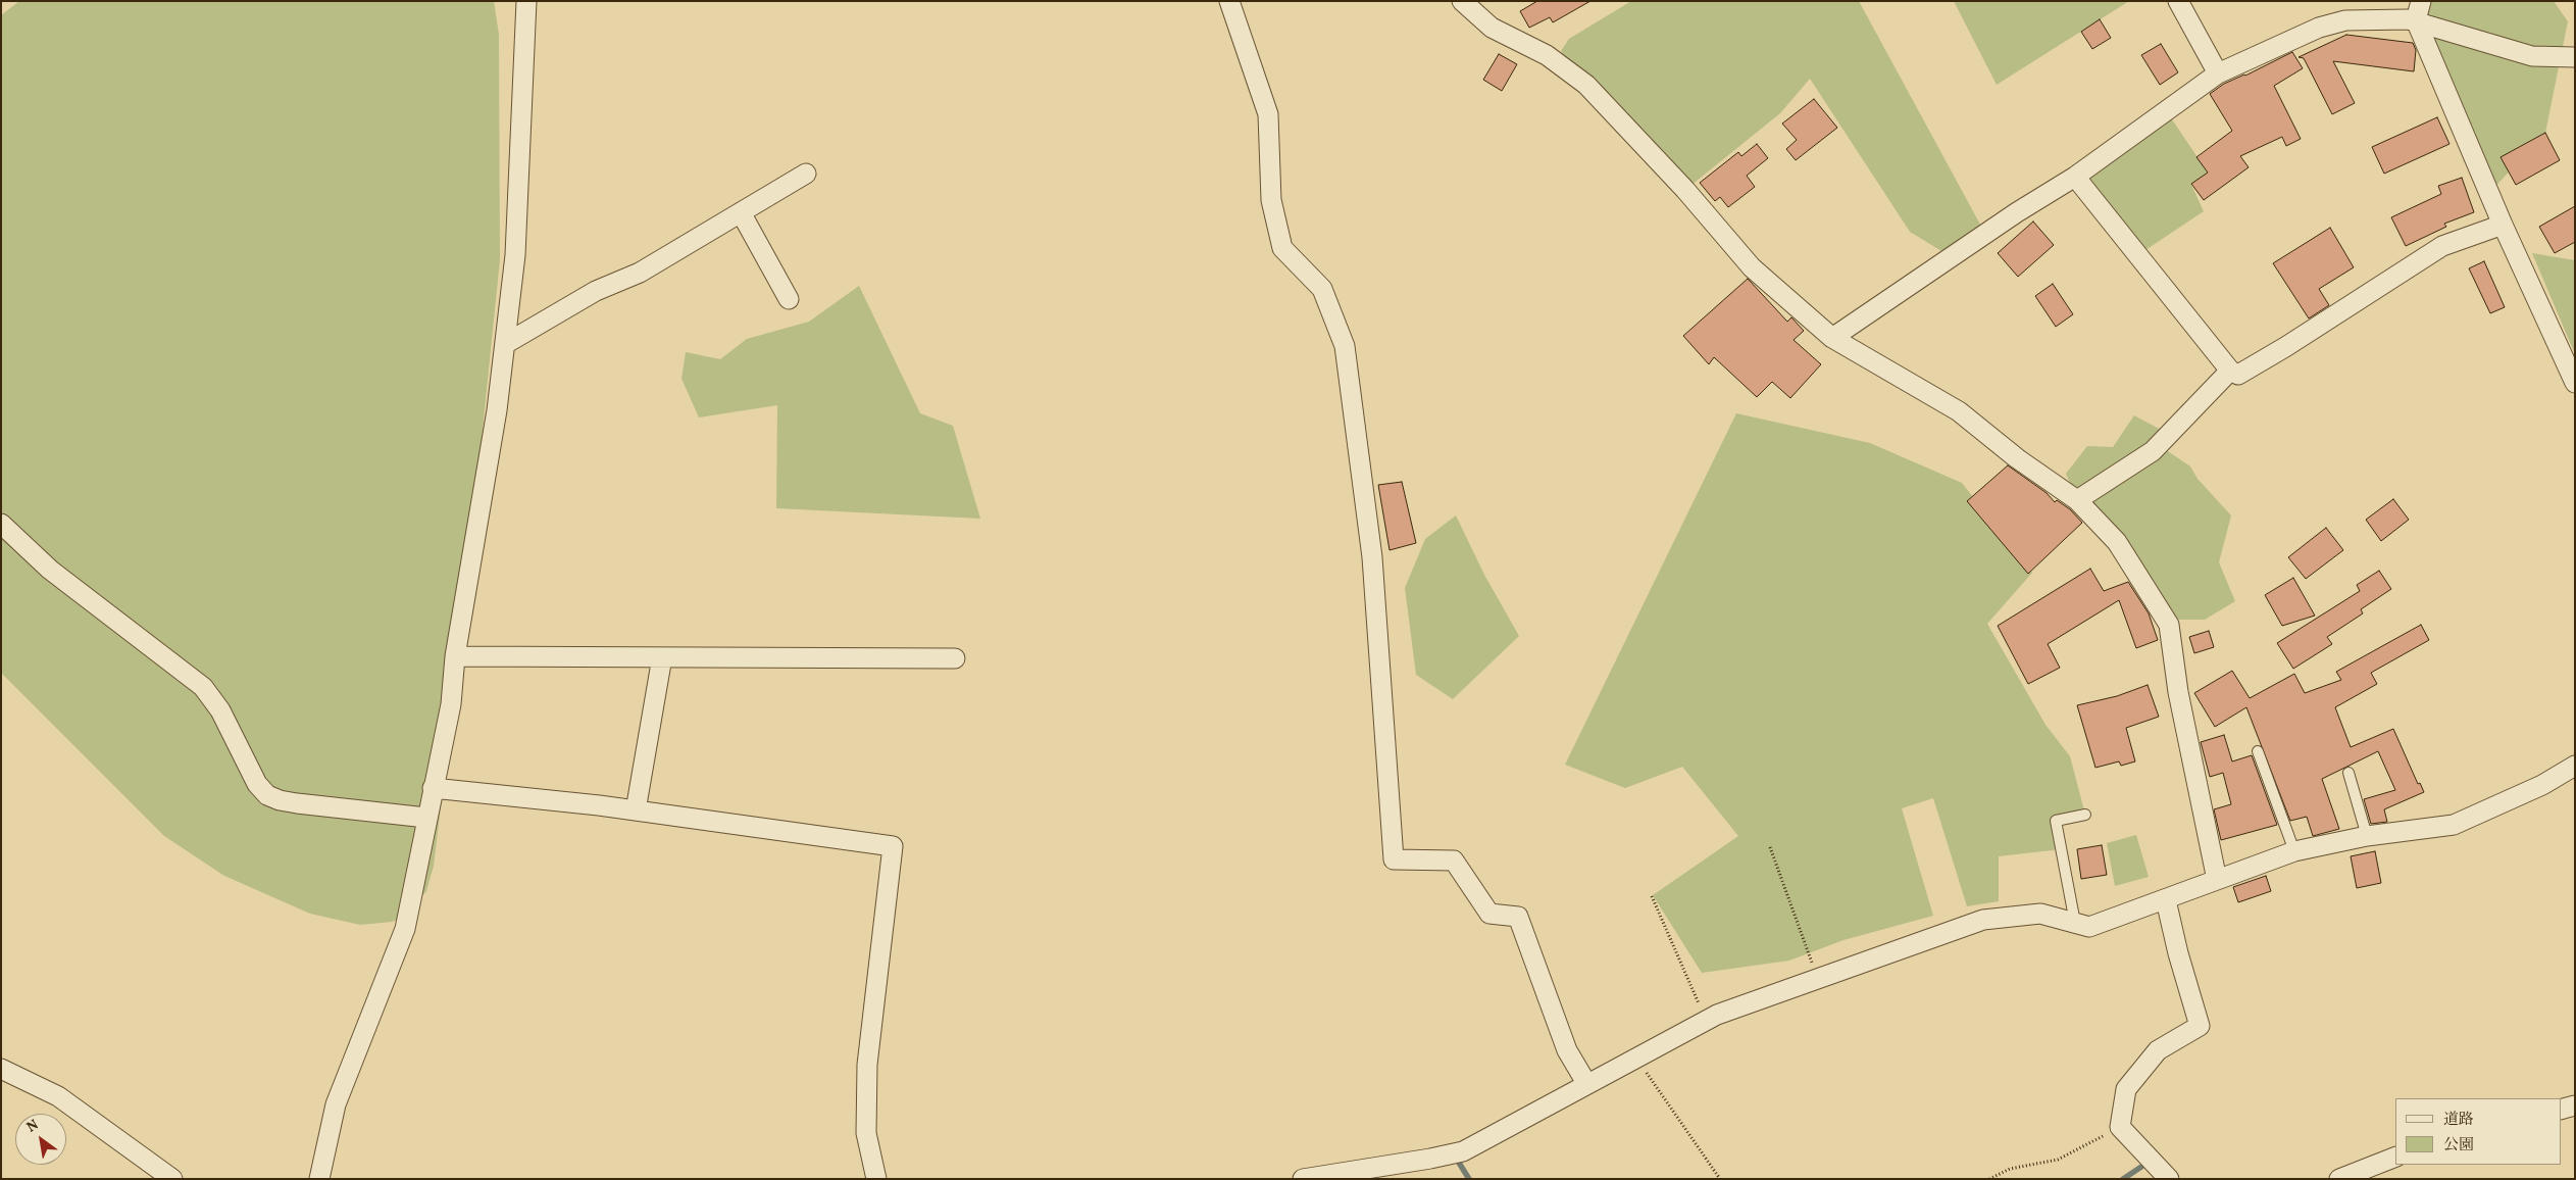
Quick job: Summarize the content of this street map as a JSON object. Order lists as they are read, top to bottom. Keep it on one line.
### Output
{"legend":["道路","公園"],"north":"top left"}
